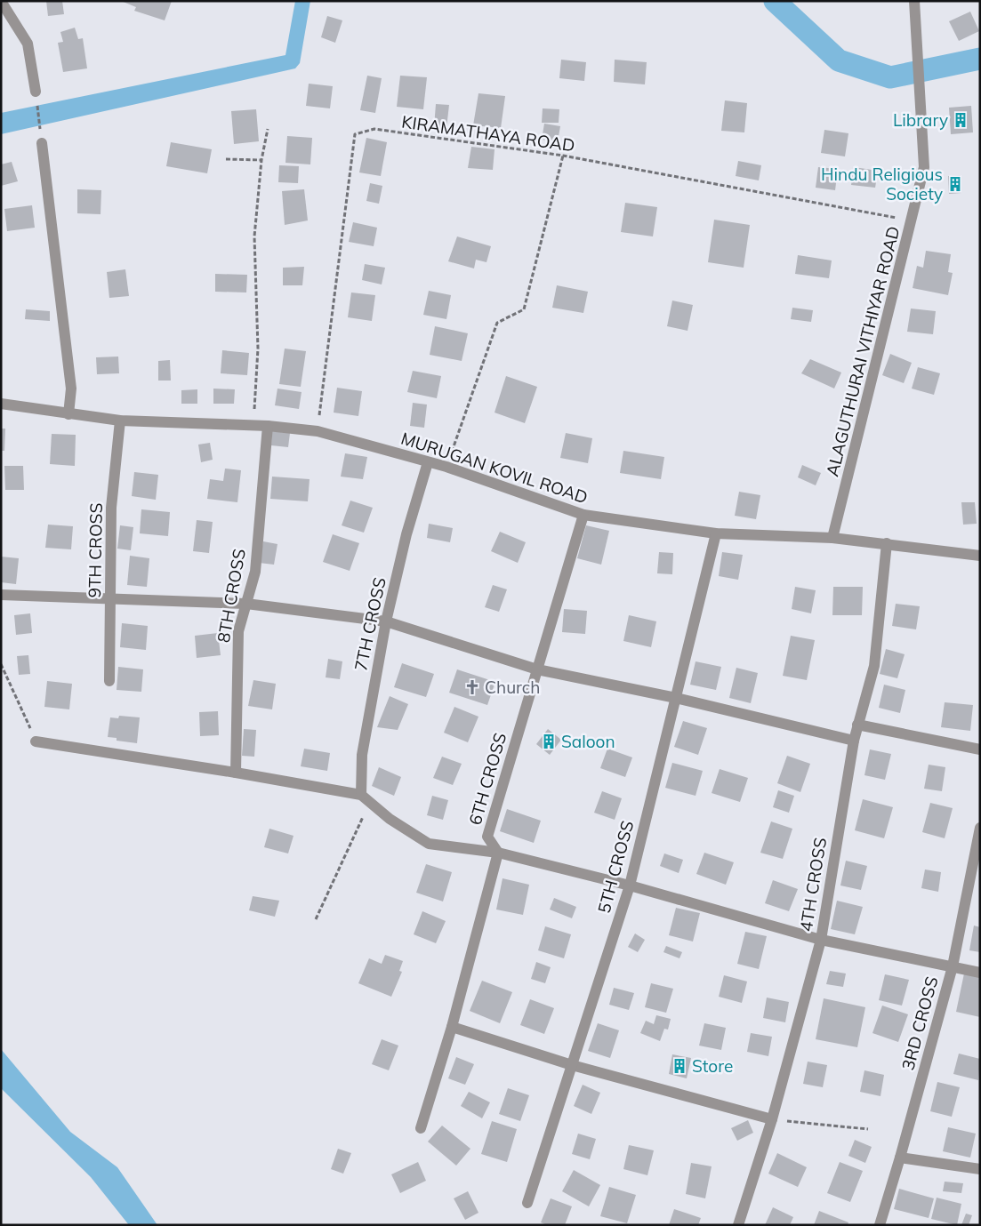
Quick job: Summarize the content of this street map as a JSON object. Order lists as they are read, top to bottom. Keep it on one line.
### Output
{"streets":{"street":["ALAGUTHURAI VITHIYAR ROAD","MURUGAN KOVIL ROAD","9TH CROSS","8TH CROSS","7TH CROSS","6TH CROSS","5TH CROSS","4TH CROSS","3RD CROSS"],"path":["KIRAMATHAYA ROAD"]},"crossings":[["KIRAMATHAYA ROAD","ALAGUTHURAI VITHIYAR ROAD"],["KIRAMATHAYA ROAD","MURUGAN KOVIL ROAD"],["ALAGUTHURAI VITHIYAR ROAD","MURUGAN KOVIL ROAD"],["MURUGAN KOVIL ROAD","9TH CROSS"],["MURUGAN KOVIL ROAD","8TH CROSS"],["MURUGAN KOVIL ROAD","7TH CROSS"],["MURUGAN KOVIL ROAD","6TH CROSS"],["MURUGAN KOVIL ROAD","5TH CROSS"],["MURUGAN KOVIL ROAD","4TH CROSS"]],"places":{"building":["Library","Hindu Religious Society","Saloon","Store"],"church":["Church"]}}
